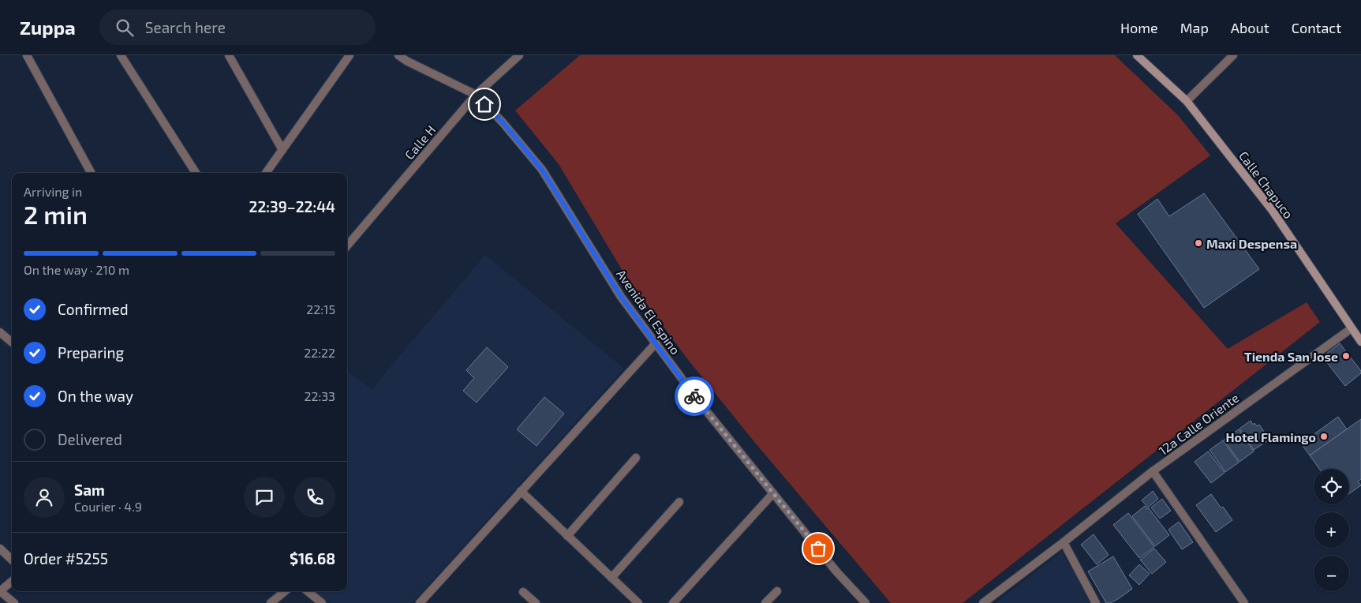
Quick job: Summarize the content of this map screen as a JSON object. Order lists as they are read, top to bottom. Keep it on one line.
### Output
{"streets":{"street":["Calle H","Calle Chapuco","Avenida El Espino","12a Calle Oriente"]},"crossings":[["Calle H","Avenida El Espino"],["Calle Chapuco","12a Calle Oriente"]],"places":["Maxi Despensa","Tienda San Jose","Hotel Flamingo"],"page":{"header":"Zuppa","search":"Search here","nav":["Home","Map","About","Contact"],"heading":["2 min","Arriving in","22:39–22:44"],"panel":["Sam","Courier · 4.9","Order #5255","$16.68"],"bar":"On the way · 210 m","list":[["Confirmed","22:15"],["Preparing","22:22"],["On the way","22:33"],"Delivered"],"map_buttons":["+","−"]}}
